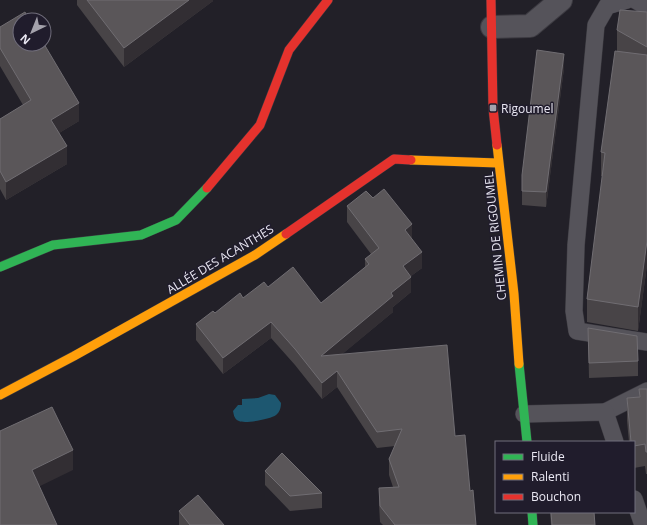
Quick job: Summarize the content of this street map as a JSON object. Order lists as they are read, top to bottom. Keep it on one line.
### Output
{"streets":{"street":["CHEMIN DE RIGOUMEL","ALLÉE DES ACANTHES"]},"crossings":[["CHEMIN DE RIGOUMEL","ALLÉE DES ACANTHES"]],"places":{"transit":["Rigoumel"]},"legend":["Fluide","Ralenti","Bouchon"],"north":"bottom left"}
